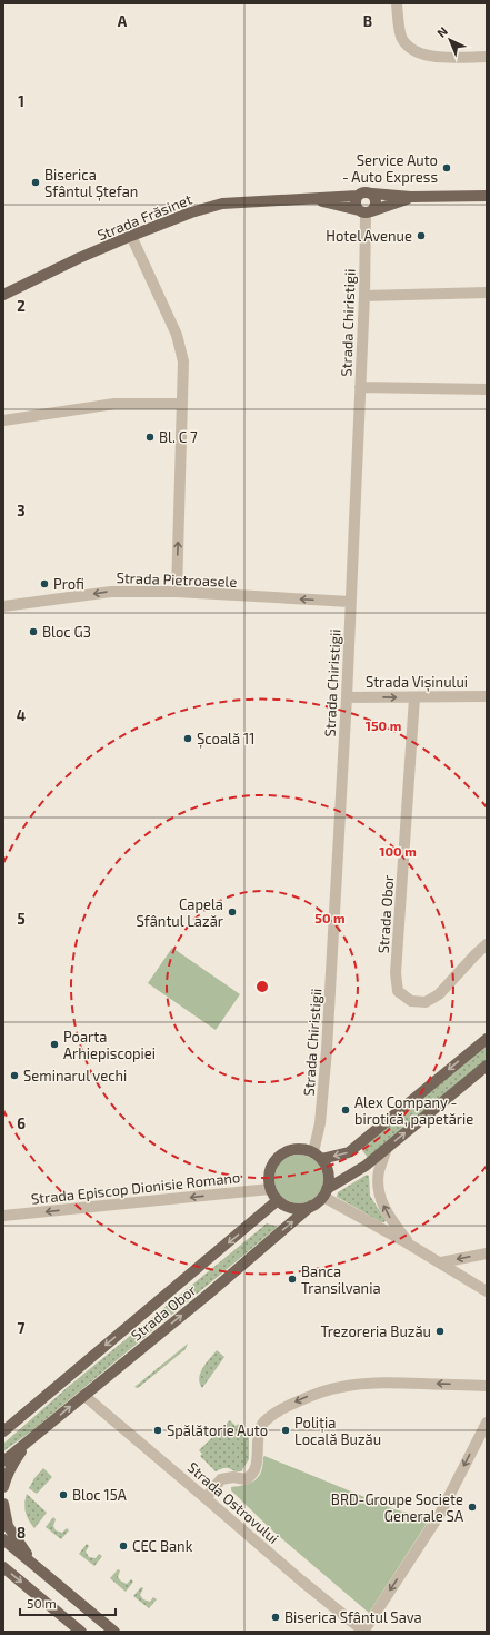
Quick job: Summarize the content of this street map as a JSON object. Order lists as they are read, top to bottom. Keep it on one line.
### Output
{"streets":{"main road":["Strada Frăsinet","Strada Obor"],"street":["Strada Chiristigii","Strada Pietroasele","Strada Vișinului","Strada Episcop Dionisie Romano","Strada Ostrovului"]},"crossings":[["Strada Frăsinet","Strada Chiristigii"],["Strada Chiristigii","Strada Pietroasele"],["Strada Chiristigii","Strada Vișinului"],["Strada Chiristigii","Strada Obor"],["Strada Chiristigii","Strada Episcop Dionisie Romano"],["Strada Vișinului","Strada Obor"],["Strada Obor","Strada Episcop Dionisie Romano"],["Strada Obor","Strada Ostrovului"]],"one_way":["Strada Pietroasele","Strada Vișinului","Strada Episcop Dionisie Romano"],"places":["Service Auto - Auto Express","Biserica Sfântul Ștefan","Hotel Avenue","Bl. C 7","Profi","Bloc G3","Școală 11","Capela Sfântul Lazăr","Poarta Arhiepiscopiei","Seminarul vechi","Alex Company - birotică, papetărie","Banca Transilvania","Trezoreria Buzău","Spălătorie Auto","Poliția Locală Buzău","Bloc 15A","BRD-Groupe Societe Generale SA","CEC Bank","Biserica Sfântul Sava"],"scale_bar":"50 m","north":"top left","grid":{"columns":["A","B"],"rows":["1","2","3","4","5","6","7","8"]},"rings":["150 m","100 m","50 m"]}
